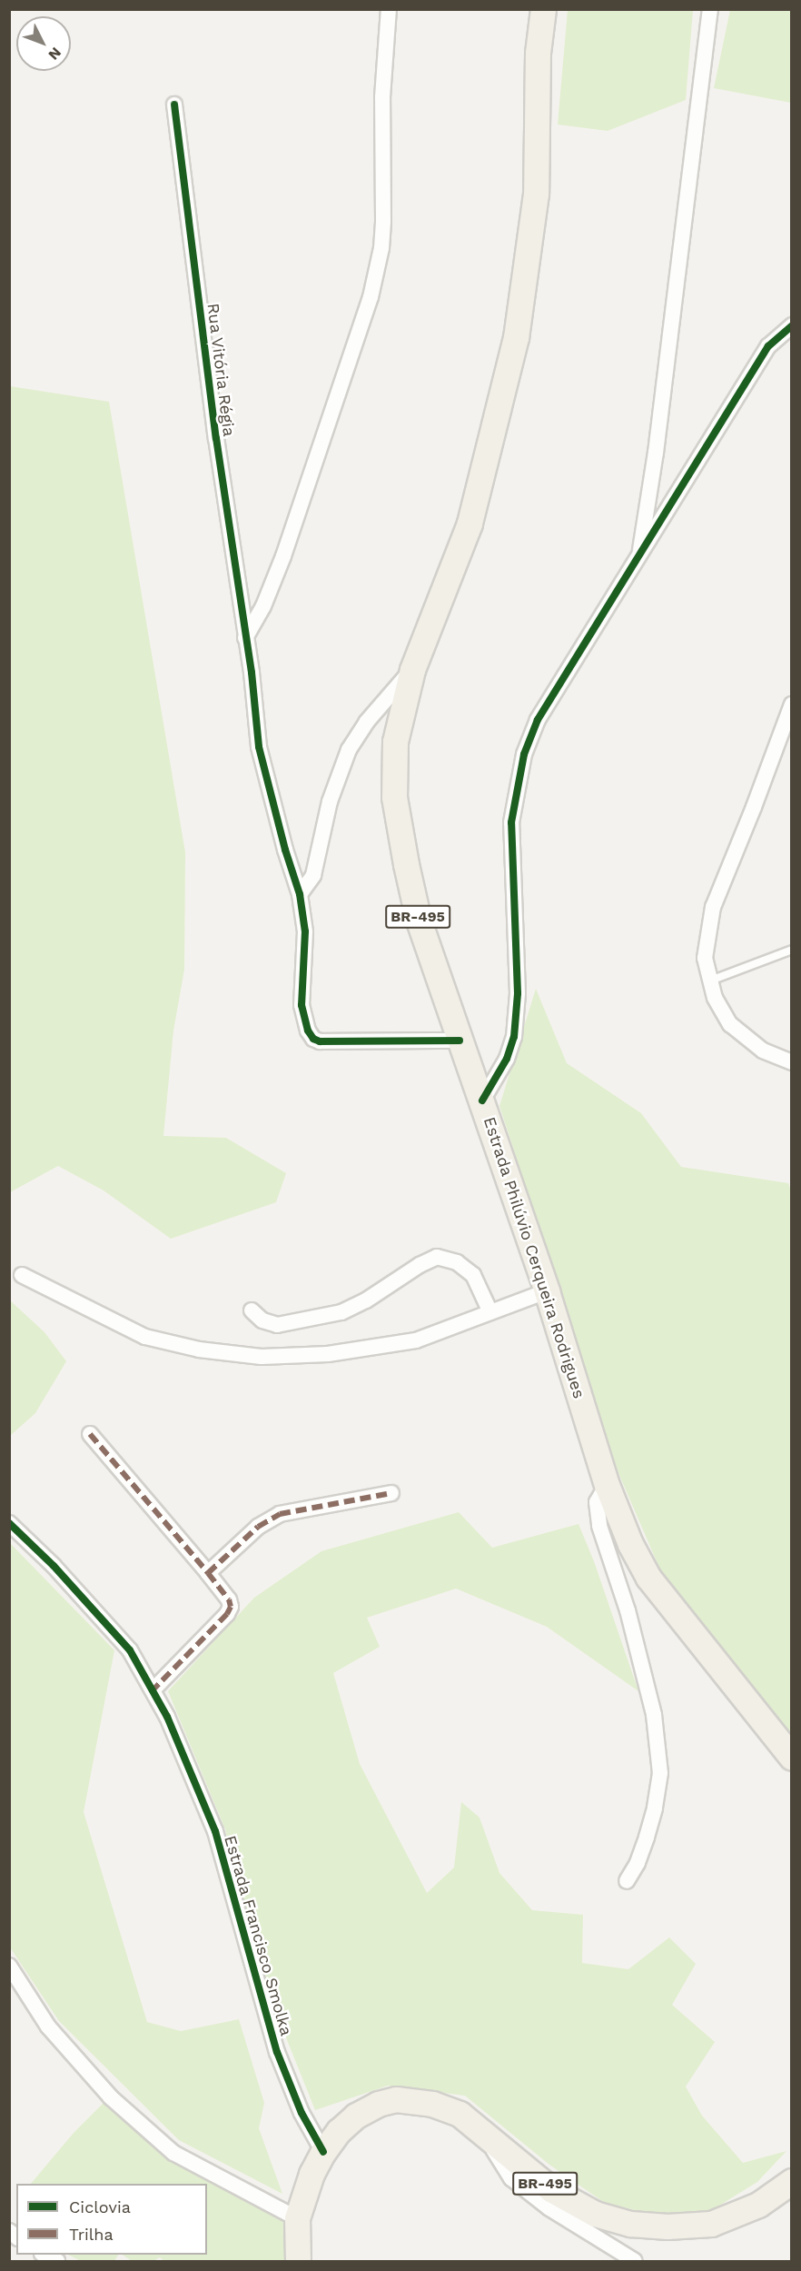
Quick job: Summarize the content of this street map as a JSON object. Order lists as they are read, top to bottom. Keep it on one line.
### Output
{"streets":{"main road":["BR-495","Estrada Philúvio Cerqueira Rodrigues"],"street":["Rua Vitória Régia","Estrada Francisco Smolka"]},"crossings":[["Rua Vitória Régia","Estrada Philúvio Cerqueira Rodrigues"],["BR-495","Estrada Francisco Smolka"]],"legend":["Ciclovia","Trilha"],"north":"bottom right"}
